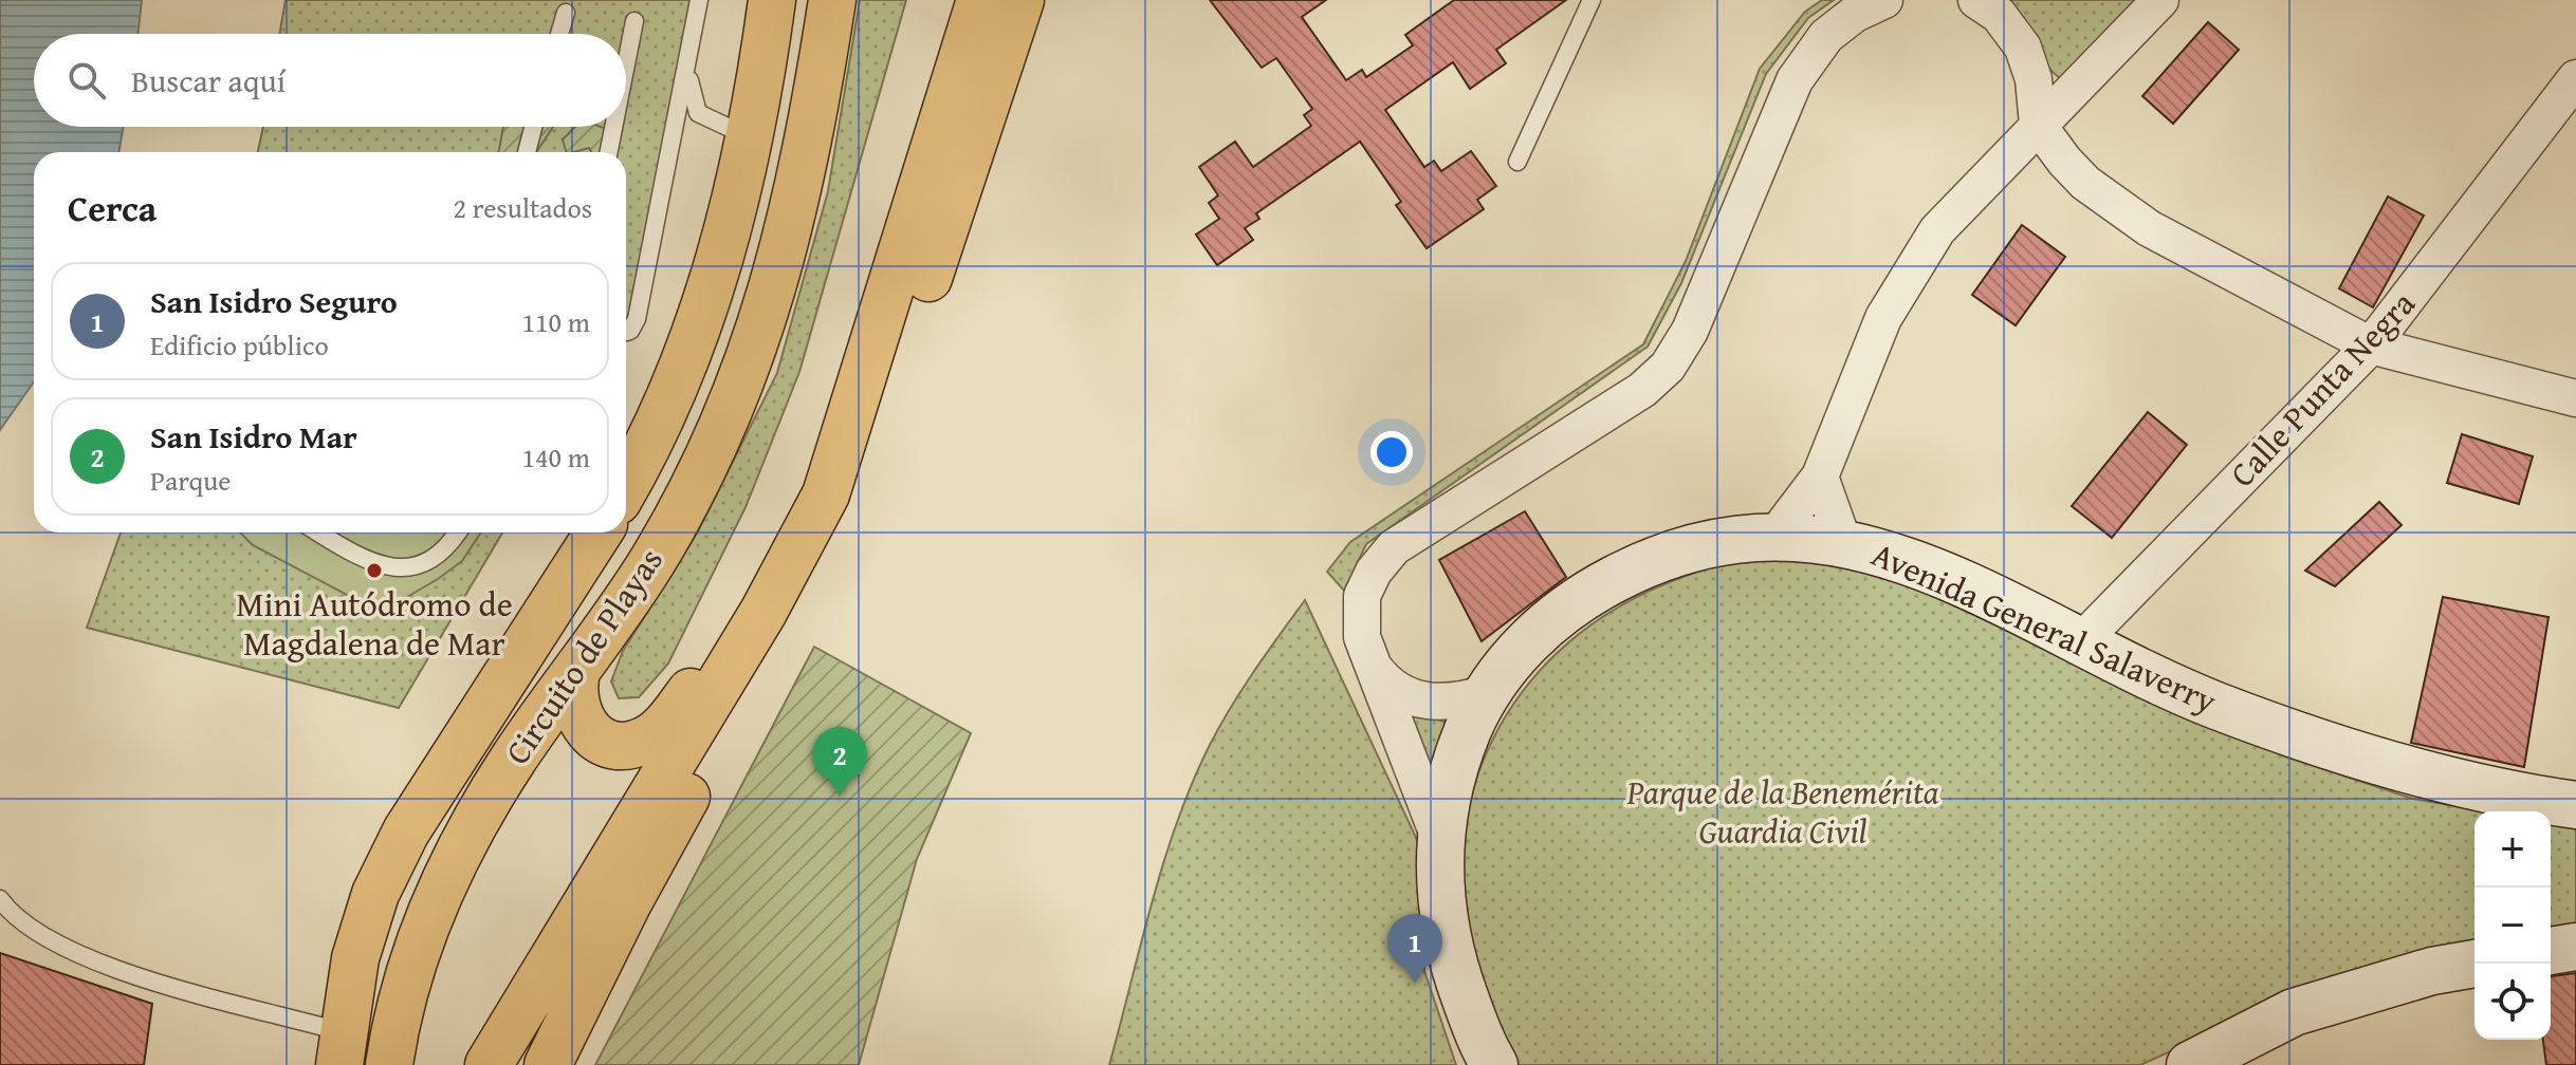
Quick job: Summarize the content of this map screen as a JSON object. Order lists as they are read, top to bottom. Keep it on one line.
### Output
{"streets":{"highway":["Circuito de Playas"],"street":["Calle Punta Negra","Avenida General Salaverry"]},"crossings":[["Calle Punta Negra","Avenida General Salaverry"]],"parks":["Parque de la Benemérita Guardia Civil"],"places":["Mini Autódromo de Magdalena de Mar"],"page":{"search":"Buscar aquí","heading":["Cerca","2 resultados"],"list":[{"mark":"1","name":"San Isidro Seguro","note":"Edificio público","value":"110 m"},{"mark":"2","name":"San Isidro Mar","note":"Parque","value":"140 m"}],"pins":["2","1"],"map_buttons":["+","−"]}}
